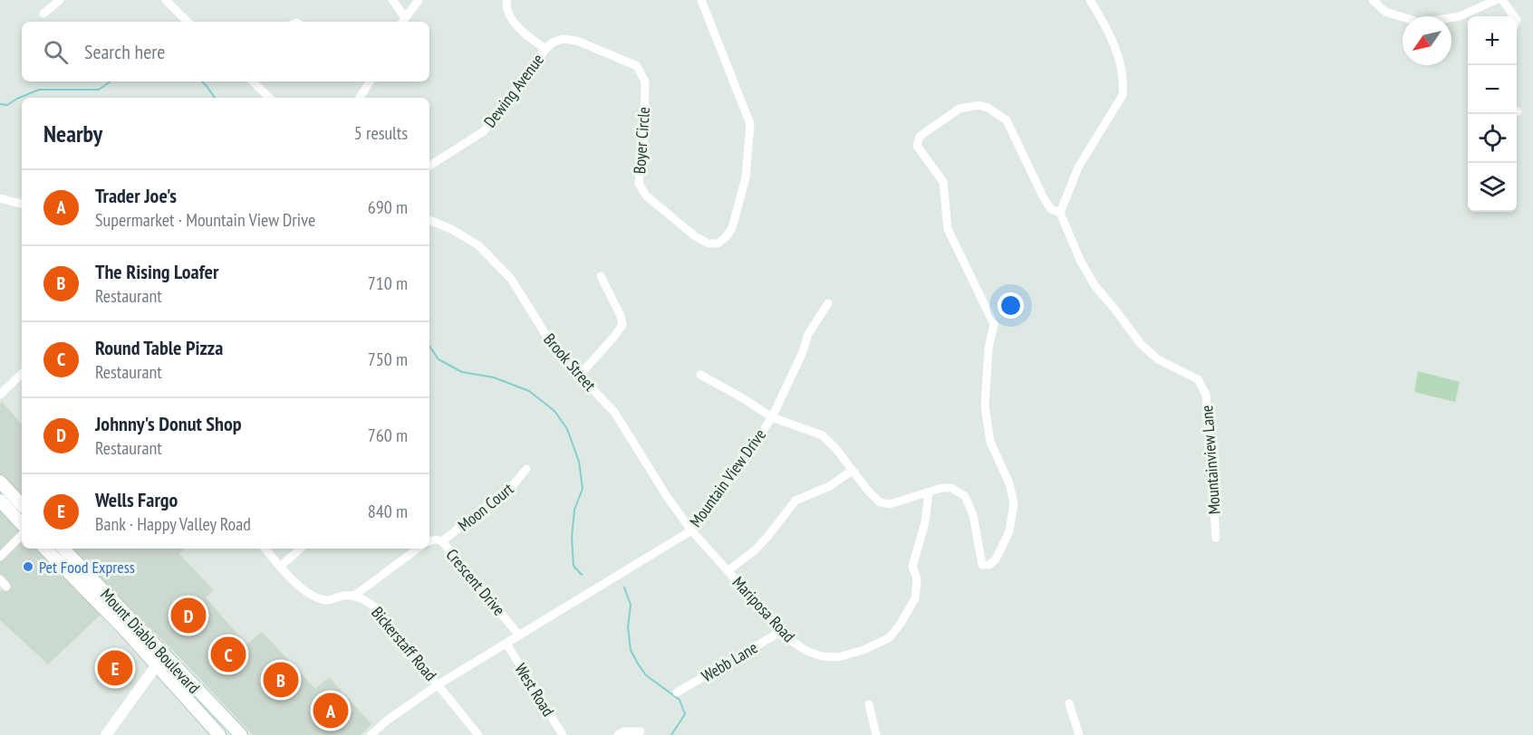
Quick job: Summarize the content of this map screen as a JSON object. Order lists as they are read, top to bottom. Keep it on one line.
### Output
{"streets":{"main road":["Mount Diablo Boulevard"],"street":["Dewing Avenue","Boyer Circle","Brook Street","Mountainview Lane","Mountain View Drive","Moon Court","Crescent Drive","Mariposa Road","Bickerstaff Road","Webb Lane","West Road"]},"crossings":[["Dewing Avenue","Boyer Circle"],["Brook Street","Mountain View Drive"],["Brook Street","Mariposa Road"],["Mountainview Lane","Mountain View Drive"],["Mountain View Drive","Crescent Drive"],["Mountain View Drive","Mariposa Road"],["Mountain View Drive","Bickerstaff Road"],["Mountain View Drive","West Road"],["Moon Court","Crescent Drive"],["Crescent Drive","Bickerstaff Road"],["Mariposa Road","Webb Lane"]],"places":["Pet Food Express"],"north":"bottom left","page":{"map_buttons":["+","−"],"search":"Search here","heading":["Nearby","5 results"],"list":[{"mark":"A","name":"Trader Joe's","note":"Supermarket · Mountain View Drive","value":"690 m"},{"mark":"B","name":"The Rising Loafer","note":"Restaurant","value":"710 m"},{"mark":"C","name":"Round Table Pizza","note":"Restaurant","value":"750 m"},{"mark":"D","name":"Johnny's Donut Shop","note":"Restaurant","value":"760 m"},{"mark":"E","name":"Wells Fargo","note":"Bank · Happy Valley Road","value":"840 m"}],"pins":["D","C","E","B","A"]}}
